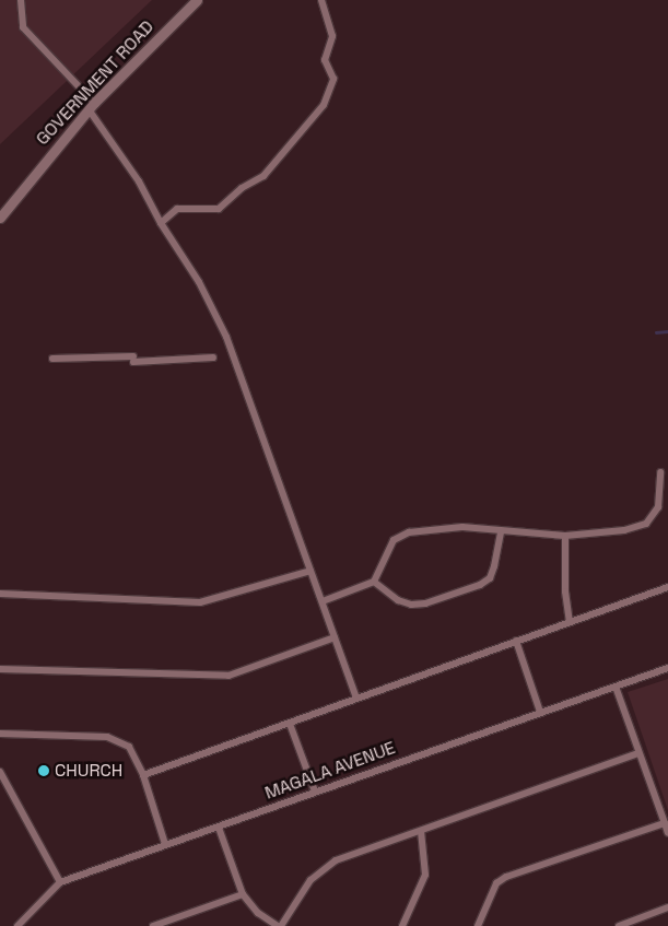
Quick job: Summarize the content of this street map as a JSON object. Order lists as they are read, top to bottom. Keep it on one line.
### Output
{"streets":{"street":["GOVERNMENT ROAD","MAGALA AVENUE"]},"places":["CHURCH"]}
